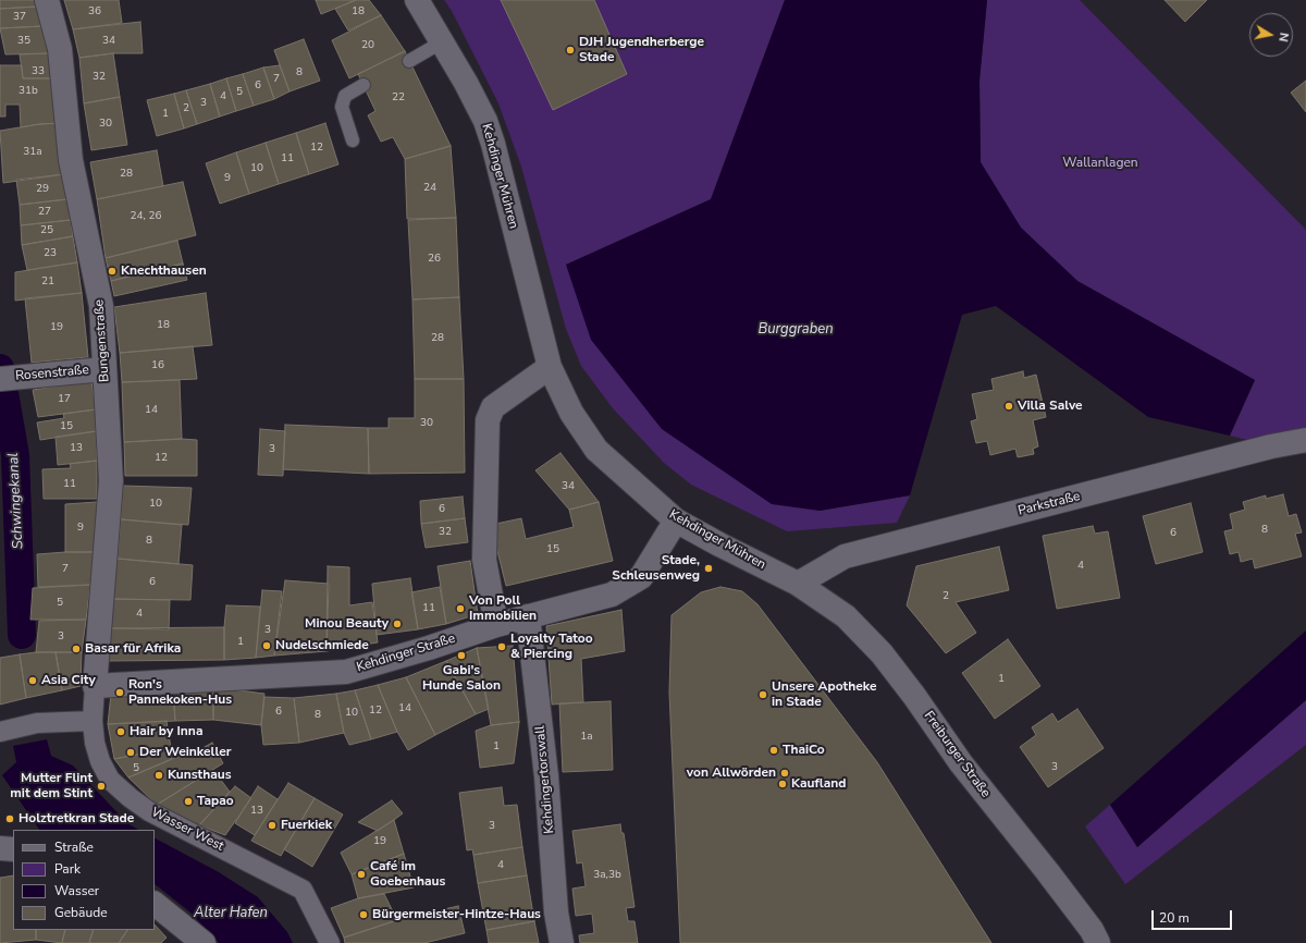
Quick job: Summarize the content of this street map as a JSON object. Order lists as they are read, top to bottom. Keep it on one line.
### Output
{"streets":{"street":["Kehdinger Mühren","Bungenstraße","Rosenstraße","Parkstraße","Kehdinger Straße","Freiburger Straße","Kehdingertorswall","Wasser West"]},"crossings":[["Kehdinger Mühren","Parkstraße"],["Kehdinger Mühren","Kehdinger Straße"],["Kehdinger Mühren","Freiburger Straße"],["Bungenstraße","Rosenstraße"],["Bungenstraße","Kehdinger Straße"],["Bungenstraße","Wasser West"],["Parkstraße","Freiburger Straße"],["Kehdinger Straße","Kehdingertorswall"],["Kehdinger Straße","Wasser West"]],"water":["Burggraben","Schwingekanal","Alter Hafen"],"parks":["Wallanlagen"],"places":["DJH Jugendherberge Stade","Knechthausen","Villa Salve","Stade, Schleusenweg","Von Poll Immobilien","Minou Beauty","Nudelschmiede","Loyalty Tatoo & Piercing","Basar für Afrika","Gabi's Hunde Salon","Asia City","Ron's Pannekoken-Hus","Unsere Apotheke in Stade","Hair by Inna","ThaiCo","Der Weinkeller","von Allwörden","Kunsthaus","Kaufland","Mutter Flint mit dem Stint","Tapao","Holztretkran Stade","Fuerkiek","Café im Goebenhaus","Bürgermeister-Hintze-Haus"],"house_numbers":["36","18","37","35","34","20","33","8","32","7","6","31b","5","4","22","3","2","1","30","12","31a","11","10","28","9","24","29","27","24, 26","25","23","26","21","18","19","28","16","17","14","30","15","13","3","12","11","34","10","6","9","8","32","6","8","15","4","7","6","2","5","11","4","3","3","1","1","14","12","6","10","8","1a","1","3","5","13","3","19","4","3a,3b"],"legend":["Straße","Park","Wasser","Gebäude"],"scale_bar":"20 m","north":"right"}
